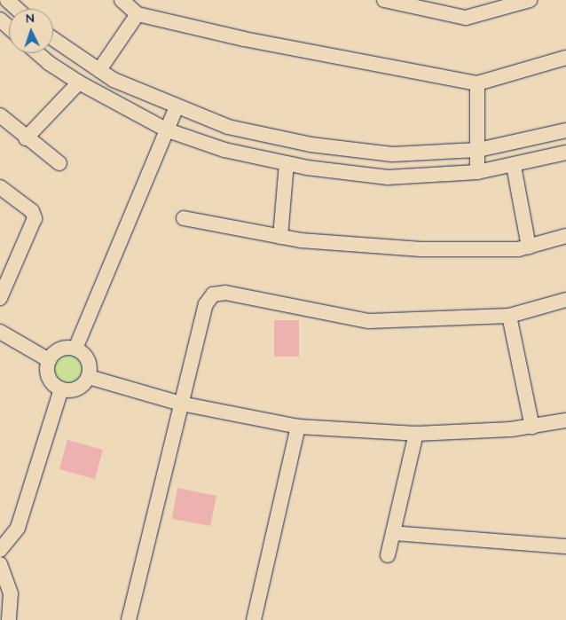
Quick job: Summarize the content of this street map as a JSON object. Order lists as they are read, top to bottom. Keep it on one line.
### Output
{"north":"top"}
